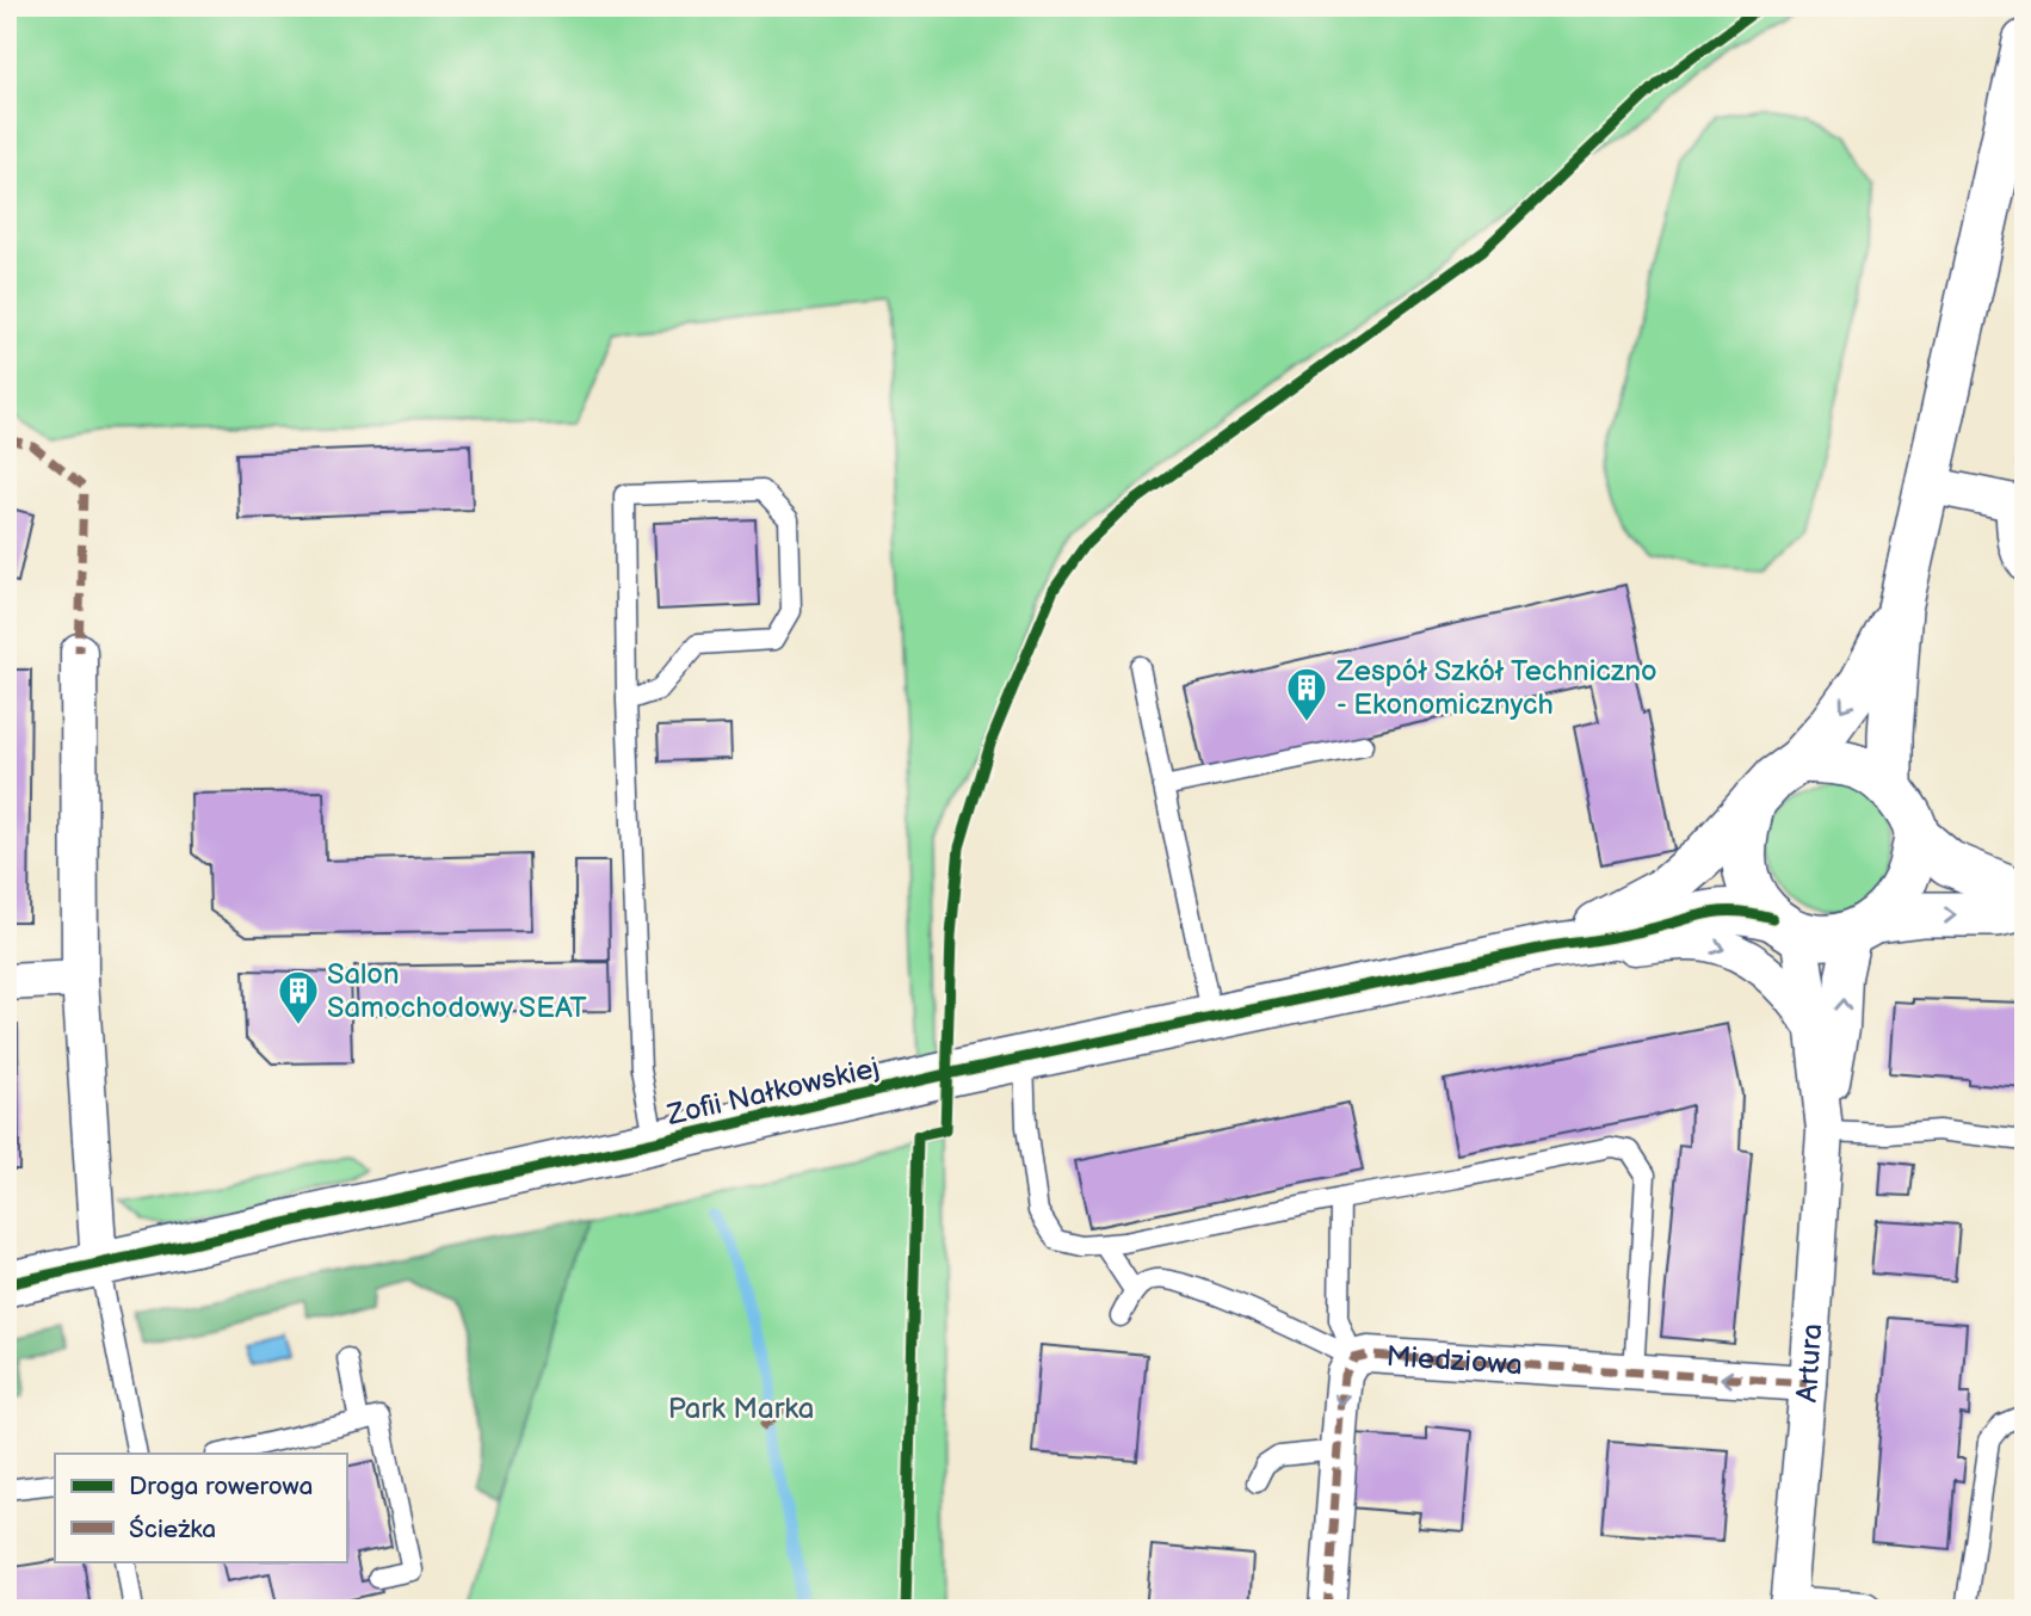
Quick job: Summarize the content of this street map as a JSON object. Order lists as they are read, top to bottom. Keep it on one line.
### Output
{"streets":{"street":["Zofii Nałkowskiej","Miedziowa","Artura"]},"crossings":[["Miedziowa","Artura"]],"parks":["Park Marka"],"places":{"building":["Zespół Szkół Techniczno - Ekonomicznych","Salon Samochodowy SEAT"]},"legend":["Droga rowerowa","Ścieżka"]}
